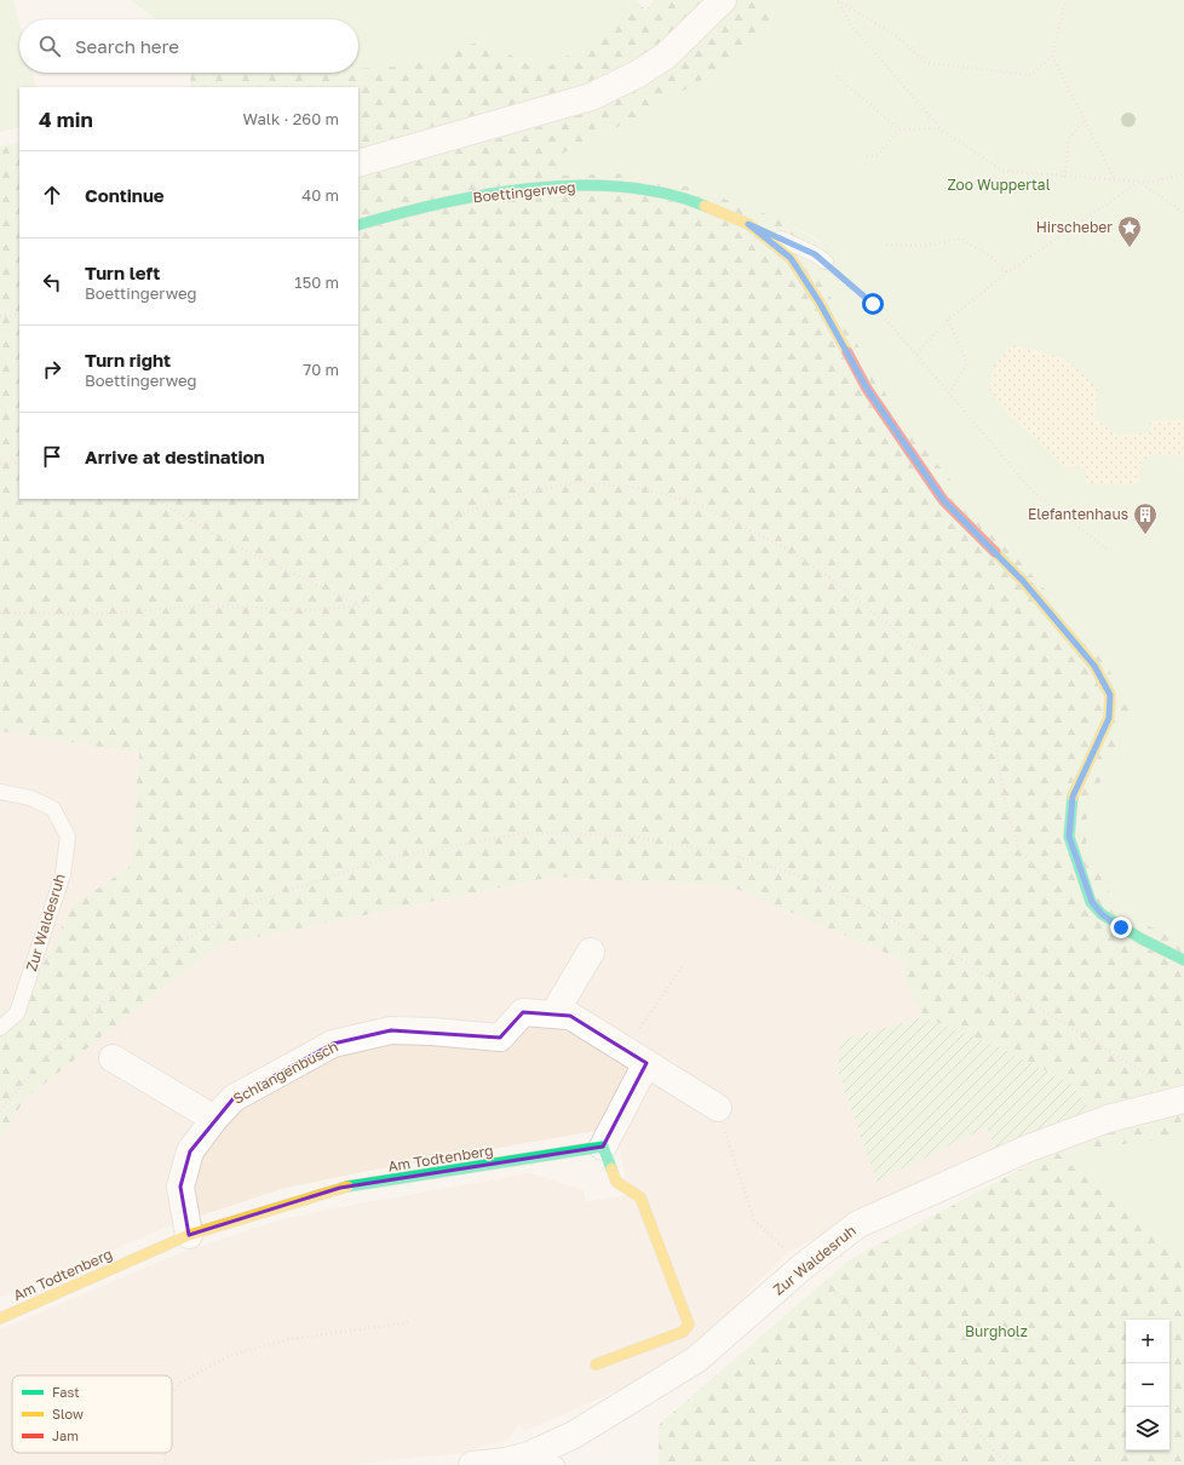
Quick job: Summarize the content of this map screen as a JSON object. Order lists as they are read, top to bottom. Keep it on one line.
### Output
{"streets":{"street":["Boettingerweg","Zur Waldesruh","Schlangenbusch","Am Todtenberg"]},"crossings":[["Schlangenbusch","Am Todtenberg"]],"parks":["Zoo Wuppertal","Burgholz"],"places":{"place":["Hirscheber"],"building":["Elefantenhaus"]},"legend":["Fast","Slow","Jam"],"page":{"search":"Search here","heading":["4 min","Walk · 260 m"],"list":[["Continue","40 m"],["Turn left","Boettingerweg","150 m"],["Turn right","Boettingerweg","70 m"],"Arrive at destination"],"map_buttons":["+","−"]}}
